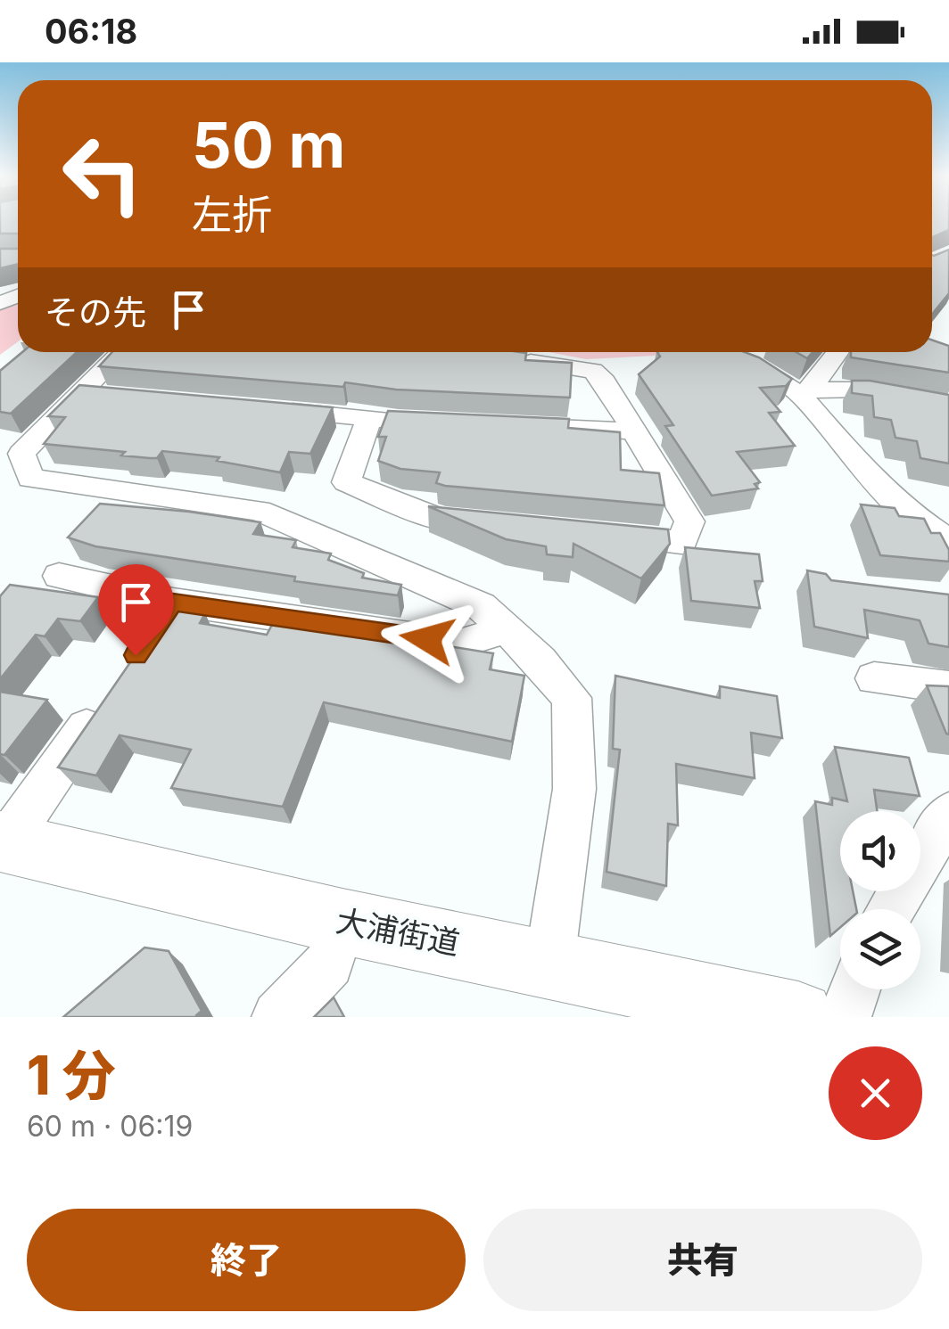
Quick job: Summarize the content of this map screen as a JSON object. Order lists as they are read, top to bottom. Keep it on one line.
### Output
{"streets":{"street":["大浦街道"]},"page":{"status":"06:18","turn":["50 m","左折"],"then":"その先","heading":["1 分","60 m · 06:19"],"buttons":["終了","共有"]}}
